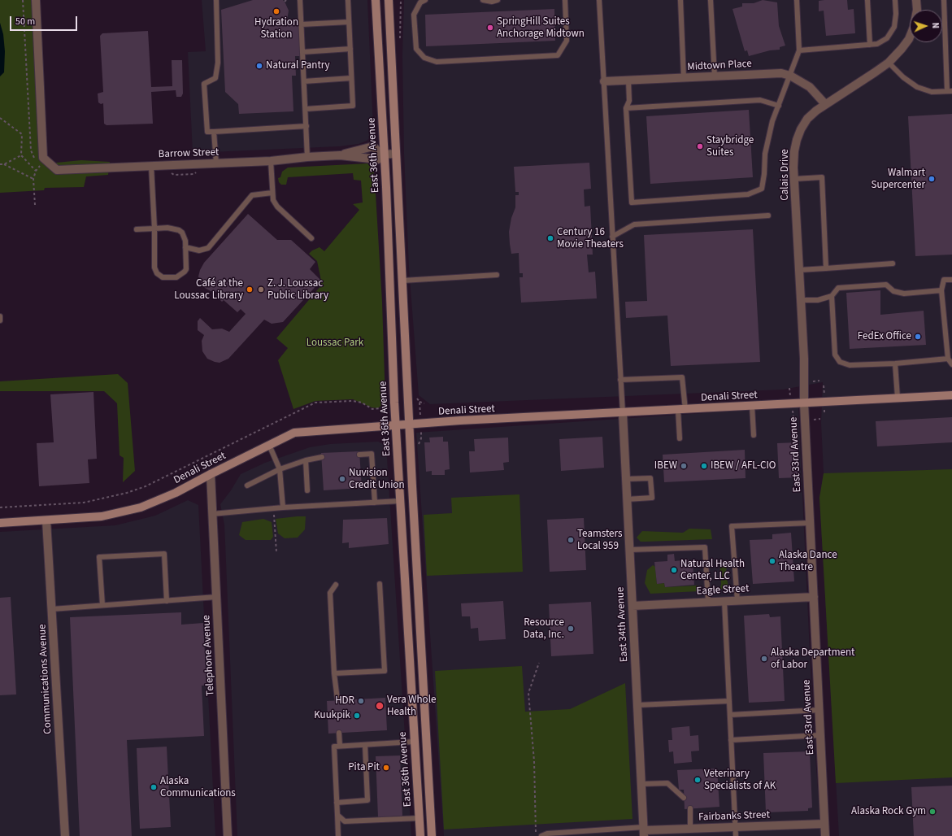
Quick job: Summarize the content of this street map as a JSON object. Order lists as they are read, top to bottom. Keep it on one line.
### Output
{"streets":{"main road":["East 36th Avenue","Denali Street"],"street":["Midtown Place","Barrow Street","Calais Drive","East 33rd Avenue","Eagle Street","East 34th Avenue","Telephone Avenue","Communications Avenue","Fairbanks Street"]},"crossings":[["Midtown Place","Calais Drive"],["Barrow Street","East 36th Avenue"],["East 36th Avenue","Denali Street"],["Calais Drive","Denali Street"],["Calais Drive","East 33rd Avenue"],["Denali Street","East 33rd Avenue"],["Denali Street","East 34th Avenue"],["Denali Street","Telephone Avenue"],["Denali Street","Communications Avenue"],["East 33rd Avenue","Eagle Street"],["East 33rd Avenue","Fairbanks Street"],["Eagle Street","East 34th Avenue"],["East 34th Avenue","Fairbanks Street"]],"parks":["Loussac Park"],"places":["Hydration Station","SpringHill Suites Anchorage Midtown","Natural Pantry","Staybridge Suites","Walmart Supercenter","Century 16 Movie Theaters","Café at the Loussac Library","Z. J. Loussac Public Library","FedEx Office","IBEW","IBEW / AFL-CIO","Nuvision Credit Union","Teamsters Local 959","Alaska Dance Theatre","Natural Health Center, LLC","Resource Data, Inc.","Alaska Department of Labor","HDR","Vera Whole Health","Kuukpik","Pita Pit","Veterinary Specialists of AK","Alaska Communications","Alaska Rock Gym"],"scale_bar":"50 m","north":"right"}
